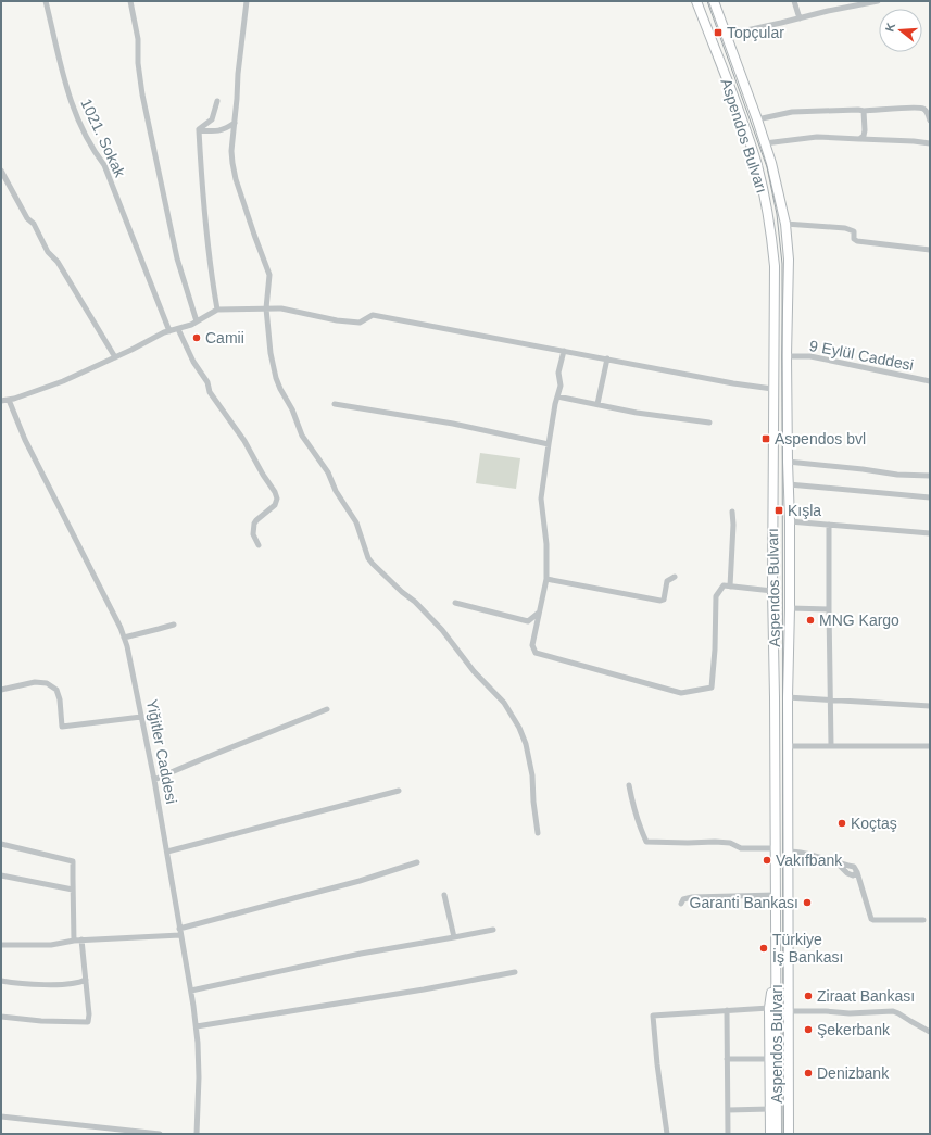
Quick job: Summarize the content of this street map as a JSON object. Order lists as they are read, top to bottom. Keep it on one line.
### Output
{"streets":{"main road":["Aspendos Bulvarı"],"street":["1021. Sokak","9 Eylül Caddesi","Yiğitler Caddesi"]},"crossings":[["Aspendos Bulvarı","9 Eylül Caddesi"]],"places":{"transit":["Topçular","Aspendos bvl","Kışla"],"other":["Camii","MNG Kargo","Koçtaş","Vakıfbank","Garanti Bankası","Türkiye İş Bankası","Ziraat Bankası","Şekerbank","Denizbank"]},"north":"left"}
